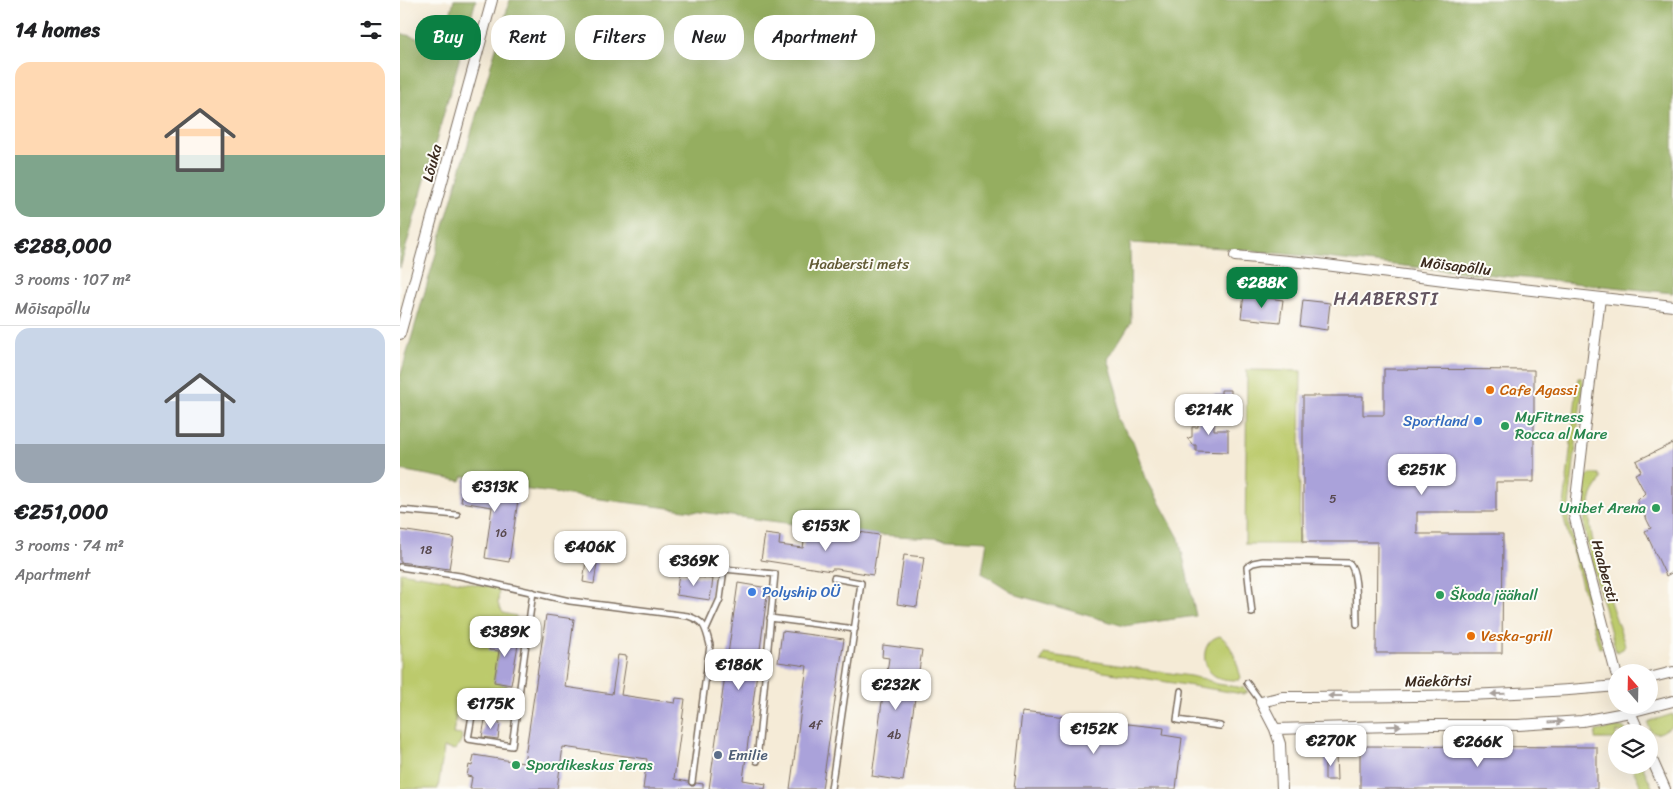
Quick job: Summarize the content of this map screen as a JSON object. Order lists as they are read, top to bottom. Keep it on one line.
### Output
{"streets":{"street":["Lõuka","Mõisapõllu","Haabersti","Mäekõrtsi"]},"crossings":[["Mõisapõllu","Haabersti"]],"districts":["HAABERSTI"],"parks":["Haabersti mets"],"places":["Cafe Agassi","Sportland","MyFitness Rocca al Mare","Unibet Arena","Polyship OÜ","Škoda jäähall","Veska-grill","Emilie","Spordikeskus Teras"],"house_numbers":["5","16","18","4f","4b"],"north":"top","page":{"heading":"14 homes","chip":["Buy","Rent","Filters","New","Apartment"],"list":[{"name":"€288,000","note":"3 rooms · 107 m² · Mõisapõllu"},{"name":"€251,000","note":"3 rooms · 74 m² · Apartment"}],"price":["€288K","€214K","€251K","€313K","€153K","€406K","€369K","€389K","€186K","€232K","€175K","€152K","€270K","€266K"]}}
